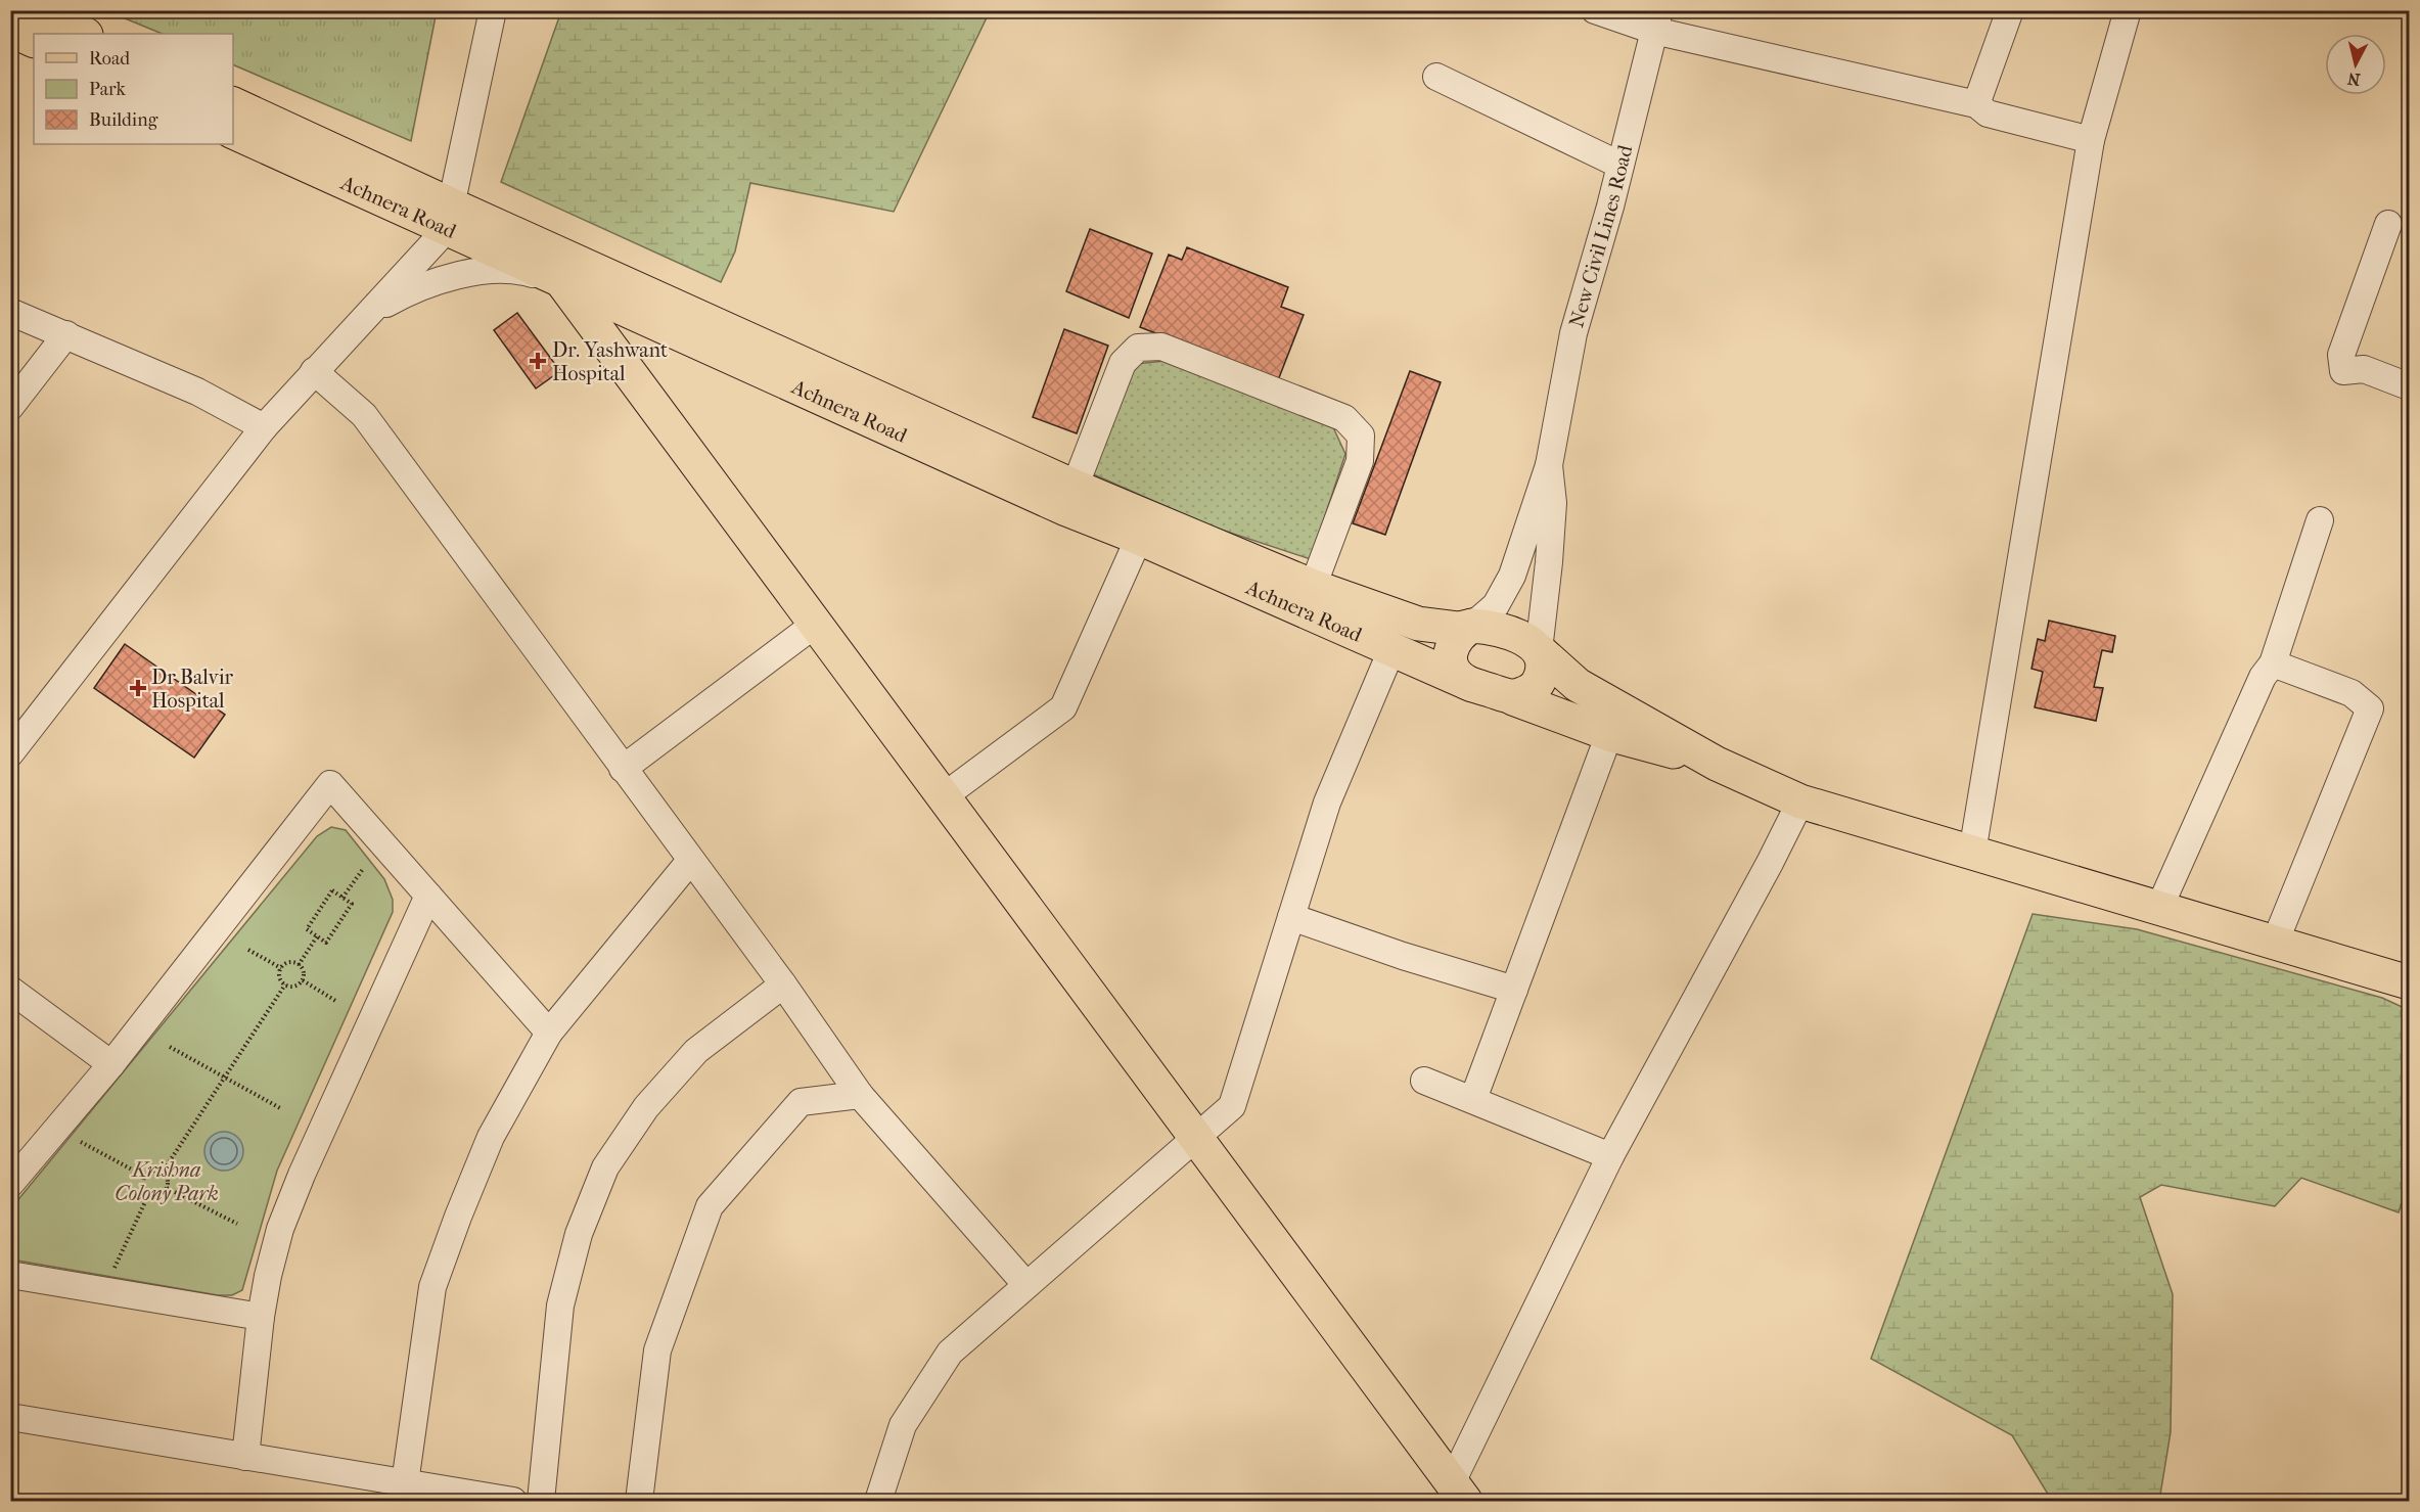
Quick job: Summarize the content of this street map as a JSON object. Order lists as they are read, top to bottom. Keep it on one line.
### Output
{"streets":{"main road":["Achnera Road"],"street":["New Civil Lines Road"]},"parks":["Krishna Colony Park"],"places":{"health":["Dr. Yashwant Hospital","Dr Balvir Hospital"]},"legend":["Road","Park","Building"],"north":"bottom"}
